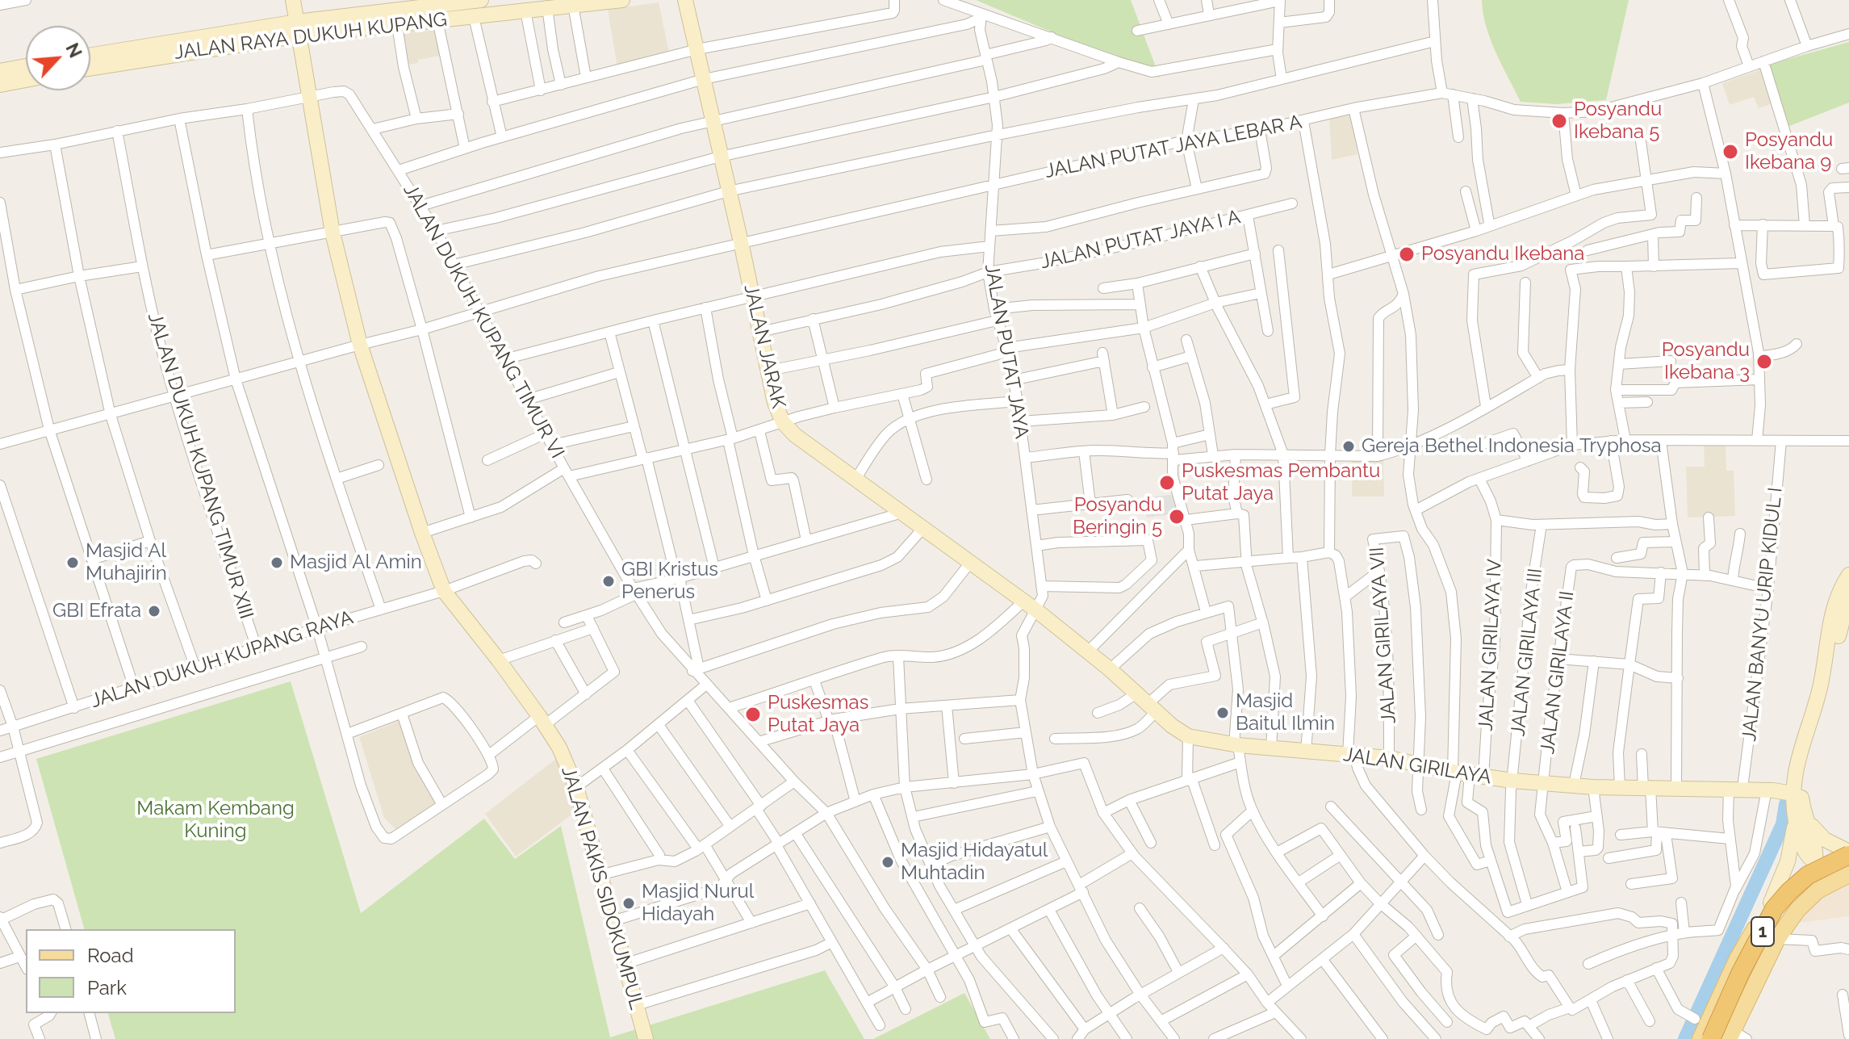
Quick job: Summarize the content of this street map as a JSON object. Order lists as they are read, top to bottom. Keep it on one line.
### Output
{"streets":{"highway":["1"],"street":["JALAN RAYA DUKUH KUPANG","JALAN PUTAT JAYA LEBAR A","JALAN PUTAT JAYA I A","JALAN DUKUH KUPANG TIMUR VI","JALAN JARAK","JALAN PUTAT JAYA","JALAN DUKUH KUPANG TIMUR XIII","JALAN BANYU URIP KIDUL I","JALAN GIRILAYA VII","JALAN GIRILAYA IV","JALAN GIRILAYA III","JALAN DUKUH KUPANG RAYA","JALAN GIRILAYA II","JALAN GIRILAYA","JALAN PAKIS SIDOKUMPUL"]},"crossings":[["JALAN RAYA DUKUH KUPANG","JALAN PAKIS SIDOKUMPUL"],["JALAN PUTAT JAYA LEBAR A","JALAN DUKUH KUPANG TIMUR VI"],["JALAN PUTAT JAYA LEBAR A","JALAN JARAK"],["JALAN PUTAT JAYA LEBAR A","JALAN PUTAT JAYA"],["JALAN PUTAT JAYA LEBAR A","JALAN DUKUH KUPANG TIMUR XIII"],["JALAN PUTAT JAYA LEBAR A","JALAN PAKIS SIDOKUMPUL"],["JALAN PUTAT JAYA I A","JALAN JARAK"],["JALAN PUTAT JAYA I A","JALAN PUTAT JAYA"],["JALAN DUKUH KUPANG TIMUR VI","JALAN PAKIS SIDOKUMPUL"],["JALAN JARAK","JALAN PUTAT JAYA"],["JALAN JARAK","JALAN GIRILAYA"],["JALAN PUTAT JAYA","JALAN GIRILAYA"],["JALAN DUKUH KUPANG TIMUR XIII","JALAN DUKUH KUPANG RAYA"],["JALAN BANYU URIP KIDUL I","JALAN GIRILAYA"],["JALAN GIRILAYA VII","JALAN GIRILAYA"],["JALAN GIRILAYA IV","JALAN GIRILAYA"],["JALAN GIRILAYA III","JALAN GIRILAYA"],["JALAN DUKUH KUPANG RAYA","JALAN PAKIS SIDOKUMPUL"],["JALAN GIRILAYA II","JALAN GIRILAYA"]],"parks":["Makam Kembang Kuning"],"places":["Posyandu Ikebana 5","Posyandu Ikebana 9","Posyandu Ikebana","Posyandu Ikebana 3","Gereja Bethel Indonesia Tryphosa","Puskesmas Pembantu Putat Jaya","Posyandu Beringin 5","Masjid Al Muhajirin","Masjid Al Amin","GBI Kristus Penerus","GBI Efrata","Masjid Baitul Ilmin","Puskesmas Putat Jaya","Masjid Hidayatul Muhtadin","Masjid Nurul Hidayah"],"legend":["Road","Park"],"north":"top right"}
